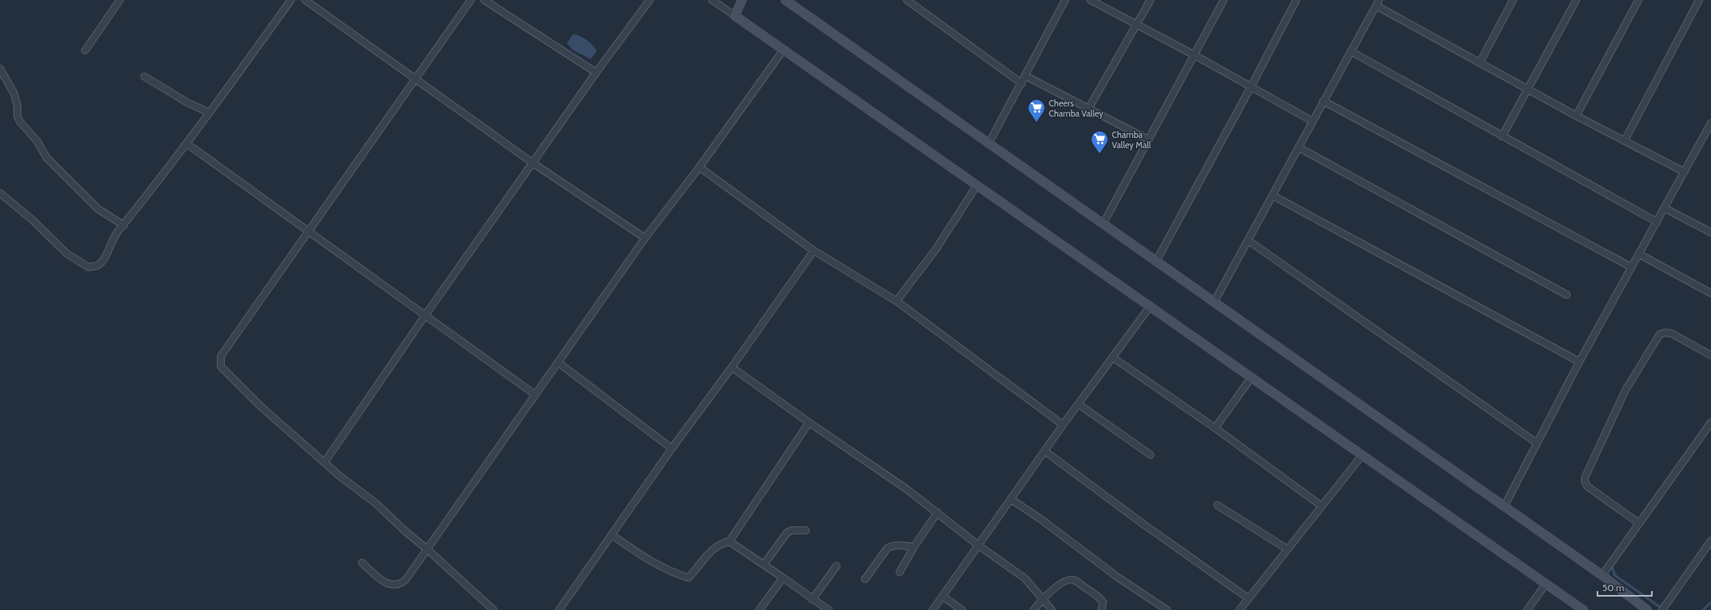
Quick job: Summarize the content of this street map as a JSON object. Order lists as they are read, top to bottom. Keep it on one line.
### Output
{"places":{"supermarket":["Cheers Chamba Valley","Chamba Valley Mall"]},"scale_bar":"50 m"}
